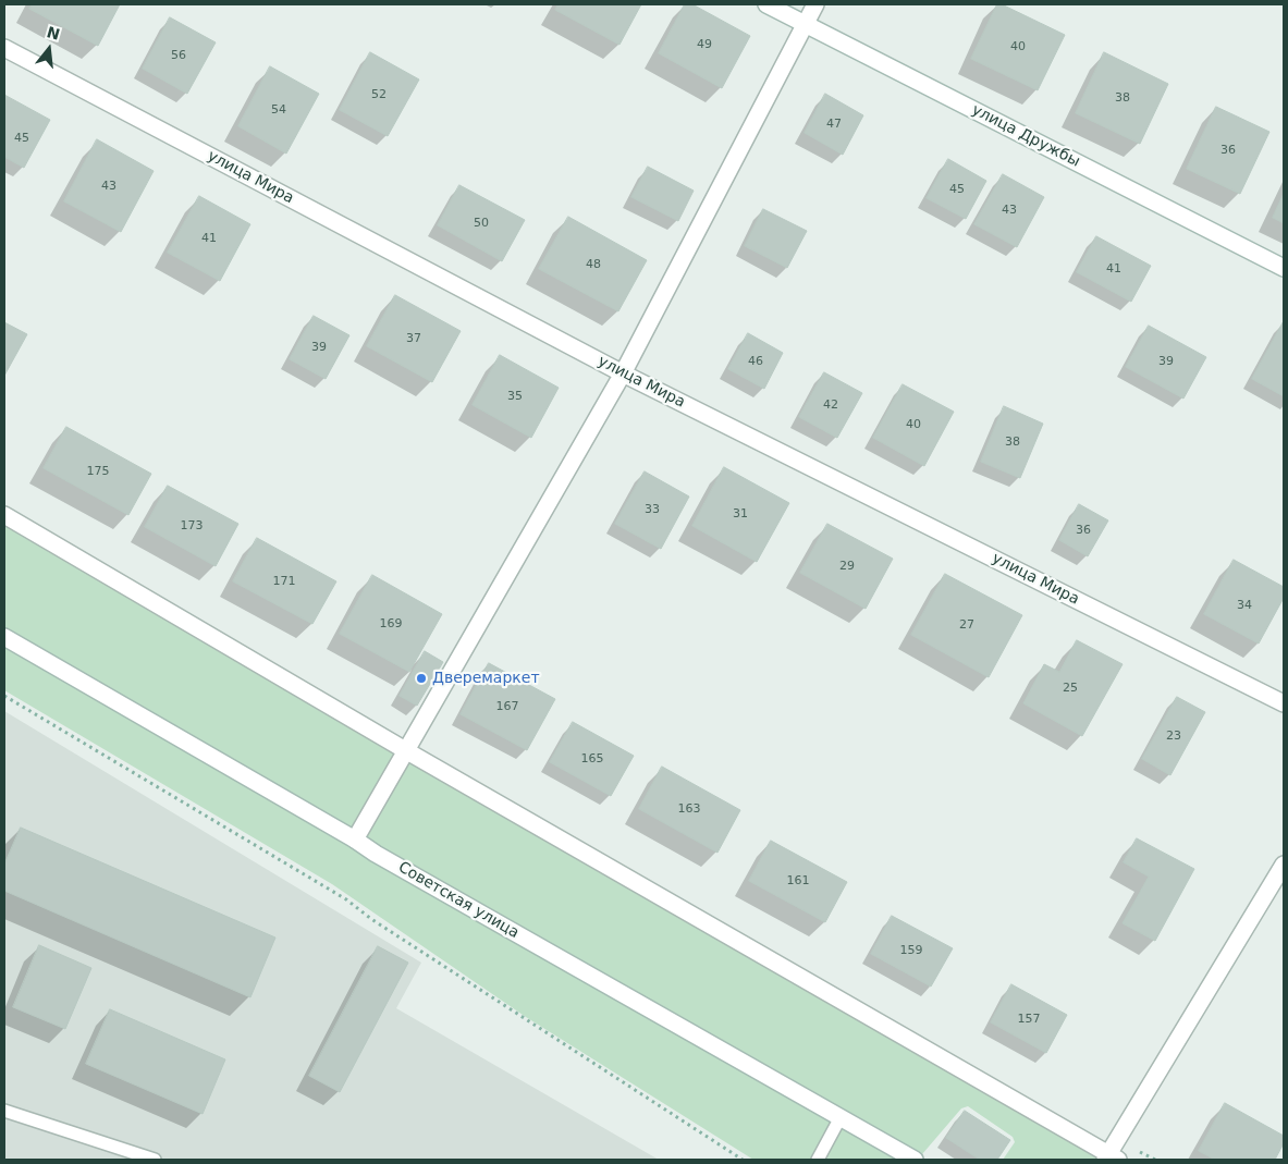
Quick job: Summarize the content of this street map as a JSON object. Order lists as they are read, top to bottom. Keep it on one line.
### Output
{"streets":{"street":["улица Дружбы","улица Мира","Советская улица"]},"places":["Дверемаркет"],"house_numbers":["49","40","56","52","38","54","47","45","36","43","45","43","50","41","48","41","37","39","46","39","35","42","40","38","175","33","31","173","36","29","171","34","169","27","25","167","23","165","163","161","159","157"],"north":"top"}
